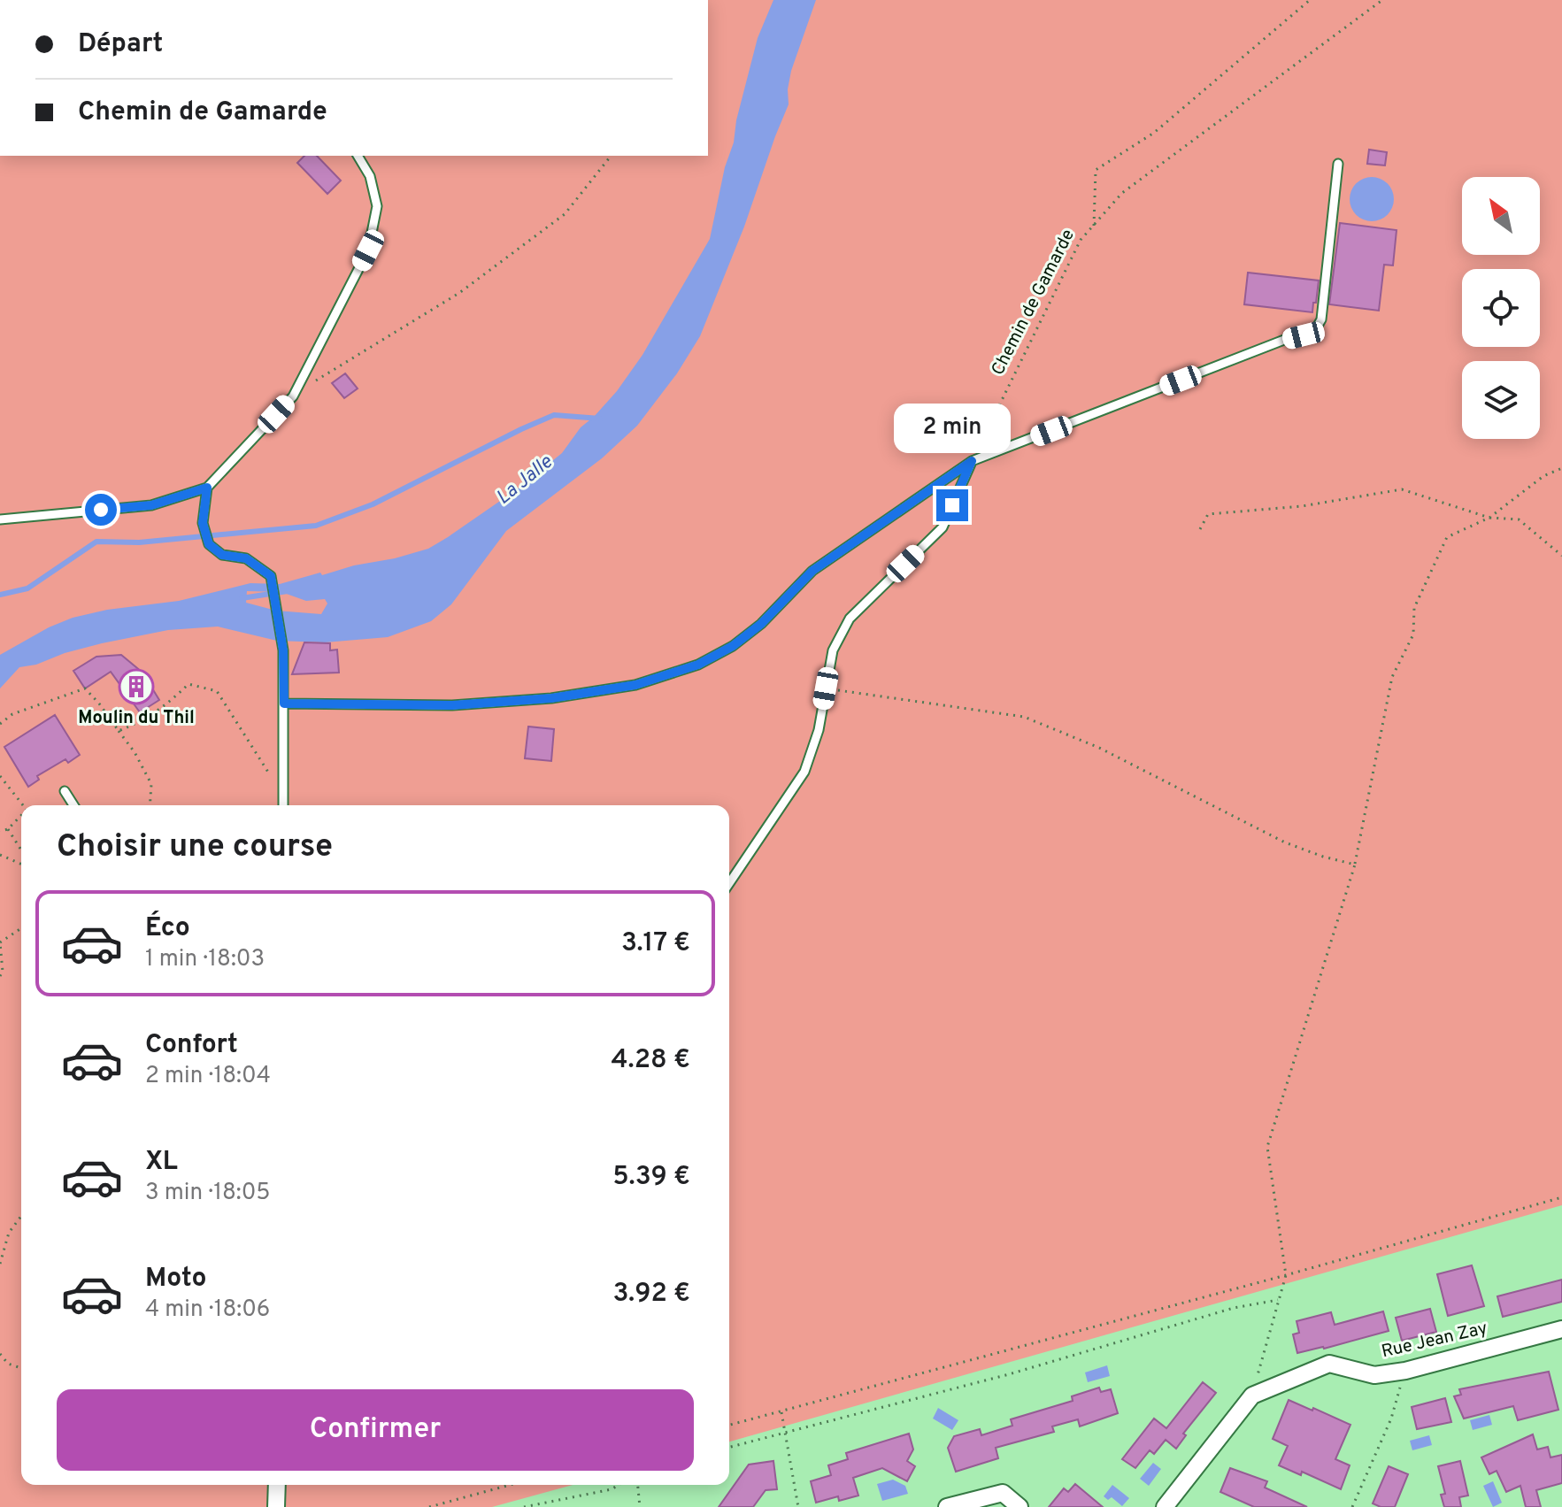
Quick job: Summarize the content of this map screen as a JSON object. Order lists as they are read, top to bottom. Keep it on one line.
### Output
{"streets":{"street":["Rue Jean Zay"],"path":["Chemin de Gamarde"]},"water":["La Jalle"],"places":{"building":["Moulin du Thil"]},"north":"top left","page":{"banner":["Départ","Chemin de Gamarde"],"bubble":"2 min","heading":"Choisir une course","list":[{"name":"Éco","note":"1 min · 18:03","value":"3.17 €"},{"name":"Confort","note":"2 min · 18:04","value":"4.28 €"},{"name":"XL","note":"3 min · 18:05","value":"5.39 €"},{"name":"Moto","note":"4 min · 18:06","value":"3.92 €"}],"buttons":"Confirmer"}}
